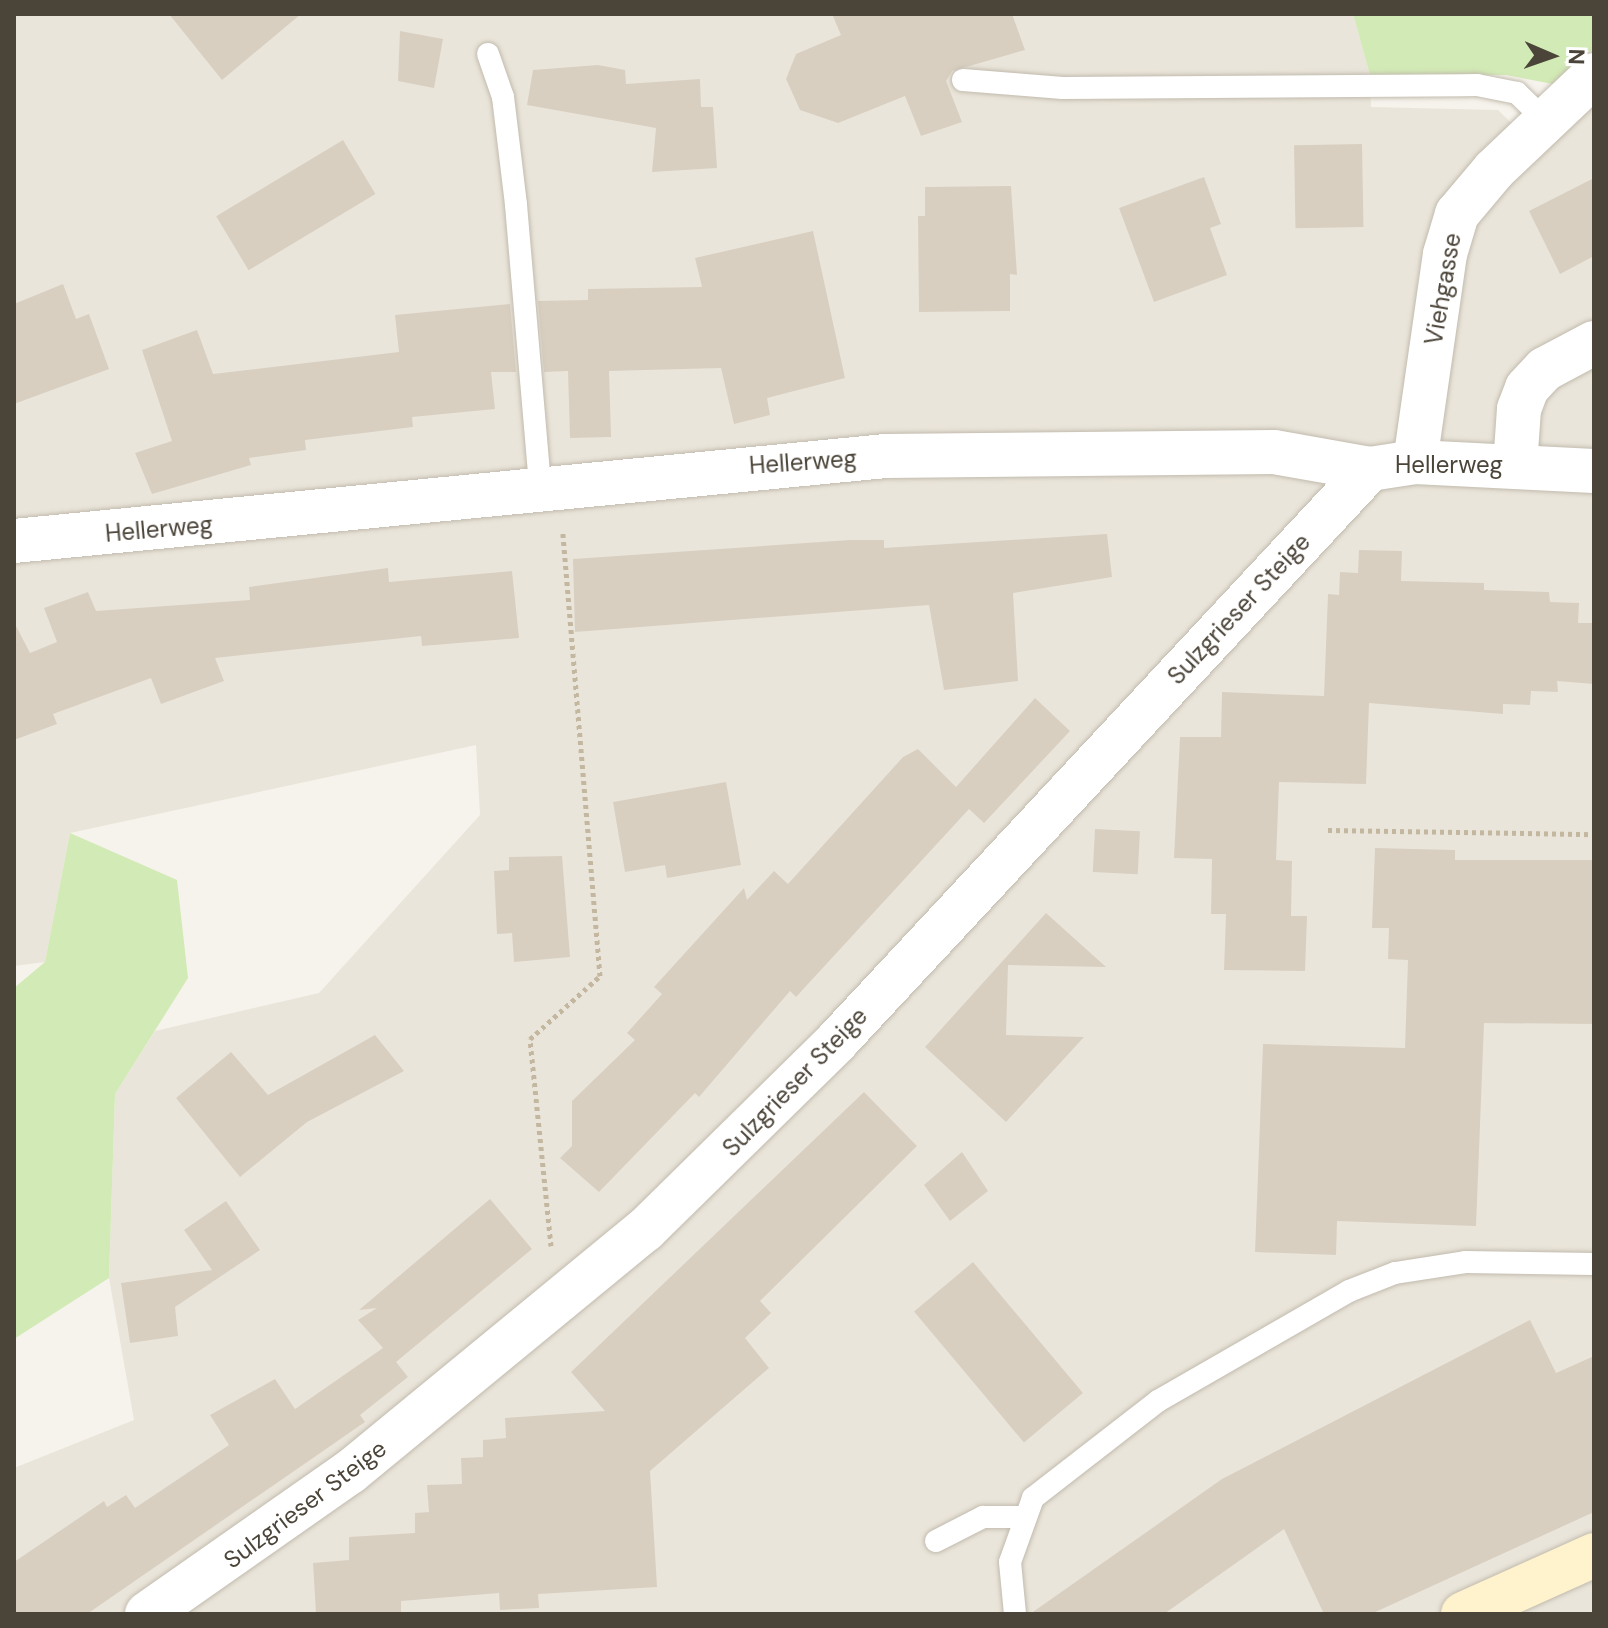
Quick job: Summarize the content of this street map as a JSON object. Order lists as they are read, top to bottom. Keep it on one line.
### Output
{"streets":{"street":["Viehgasse","Hellerweg","Sulzgrieser Steige"]},"crossings":[["Viehgasse","Hellerweg"],["Hellerweg","Sulzgrieser Steige"]],"north":"right"}
